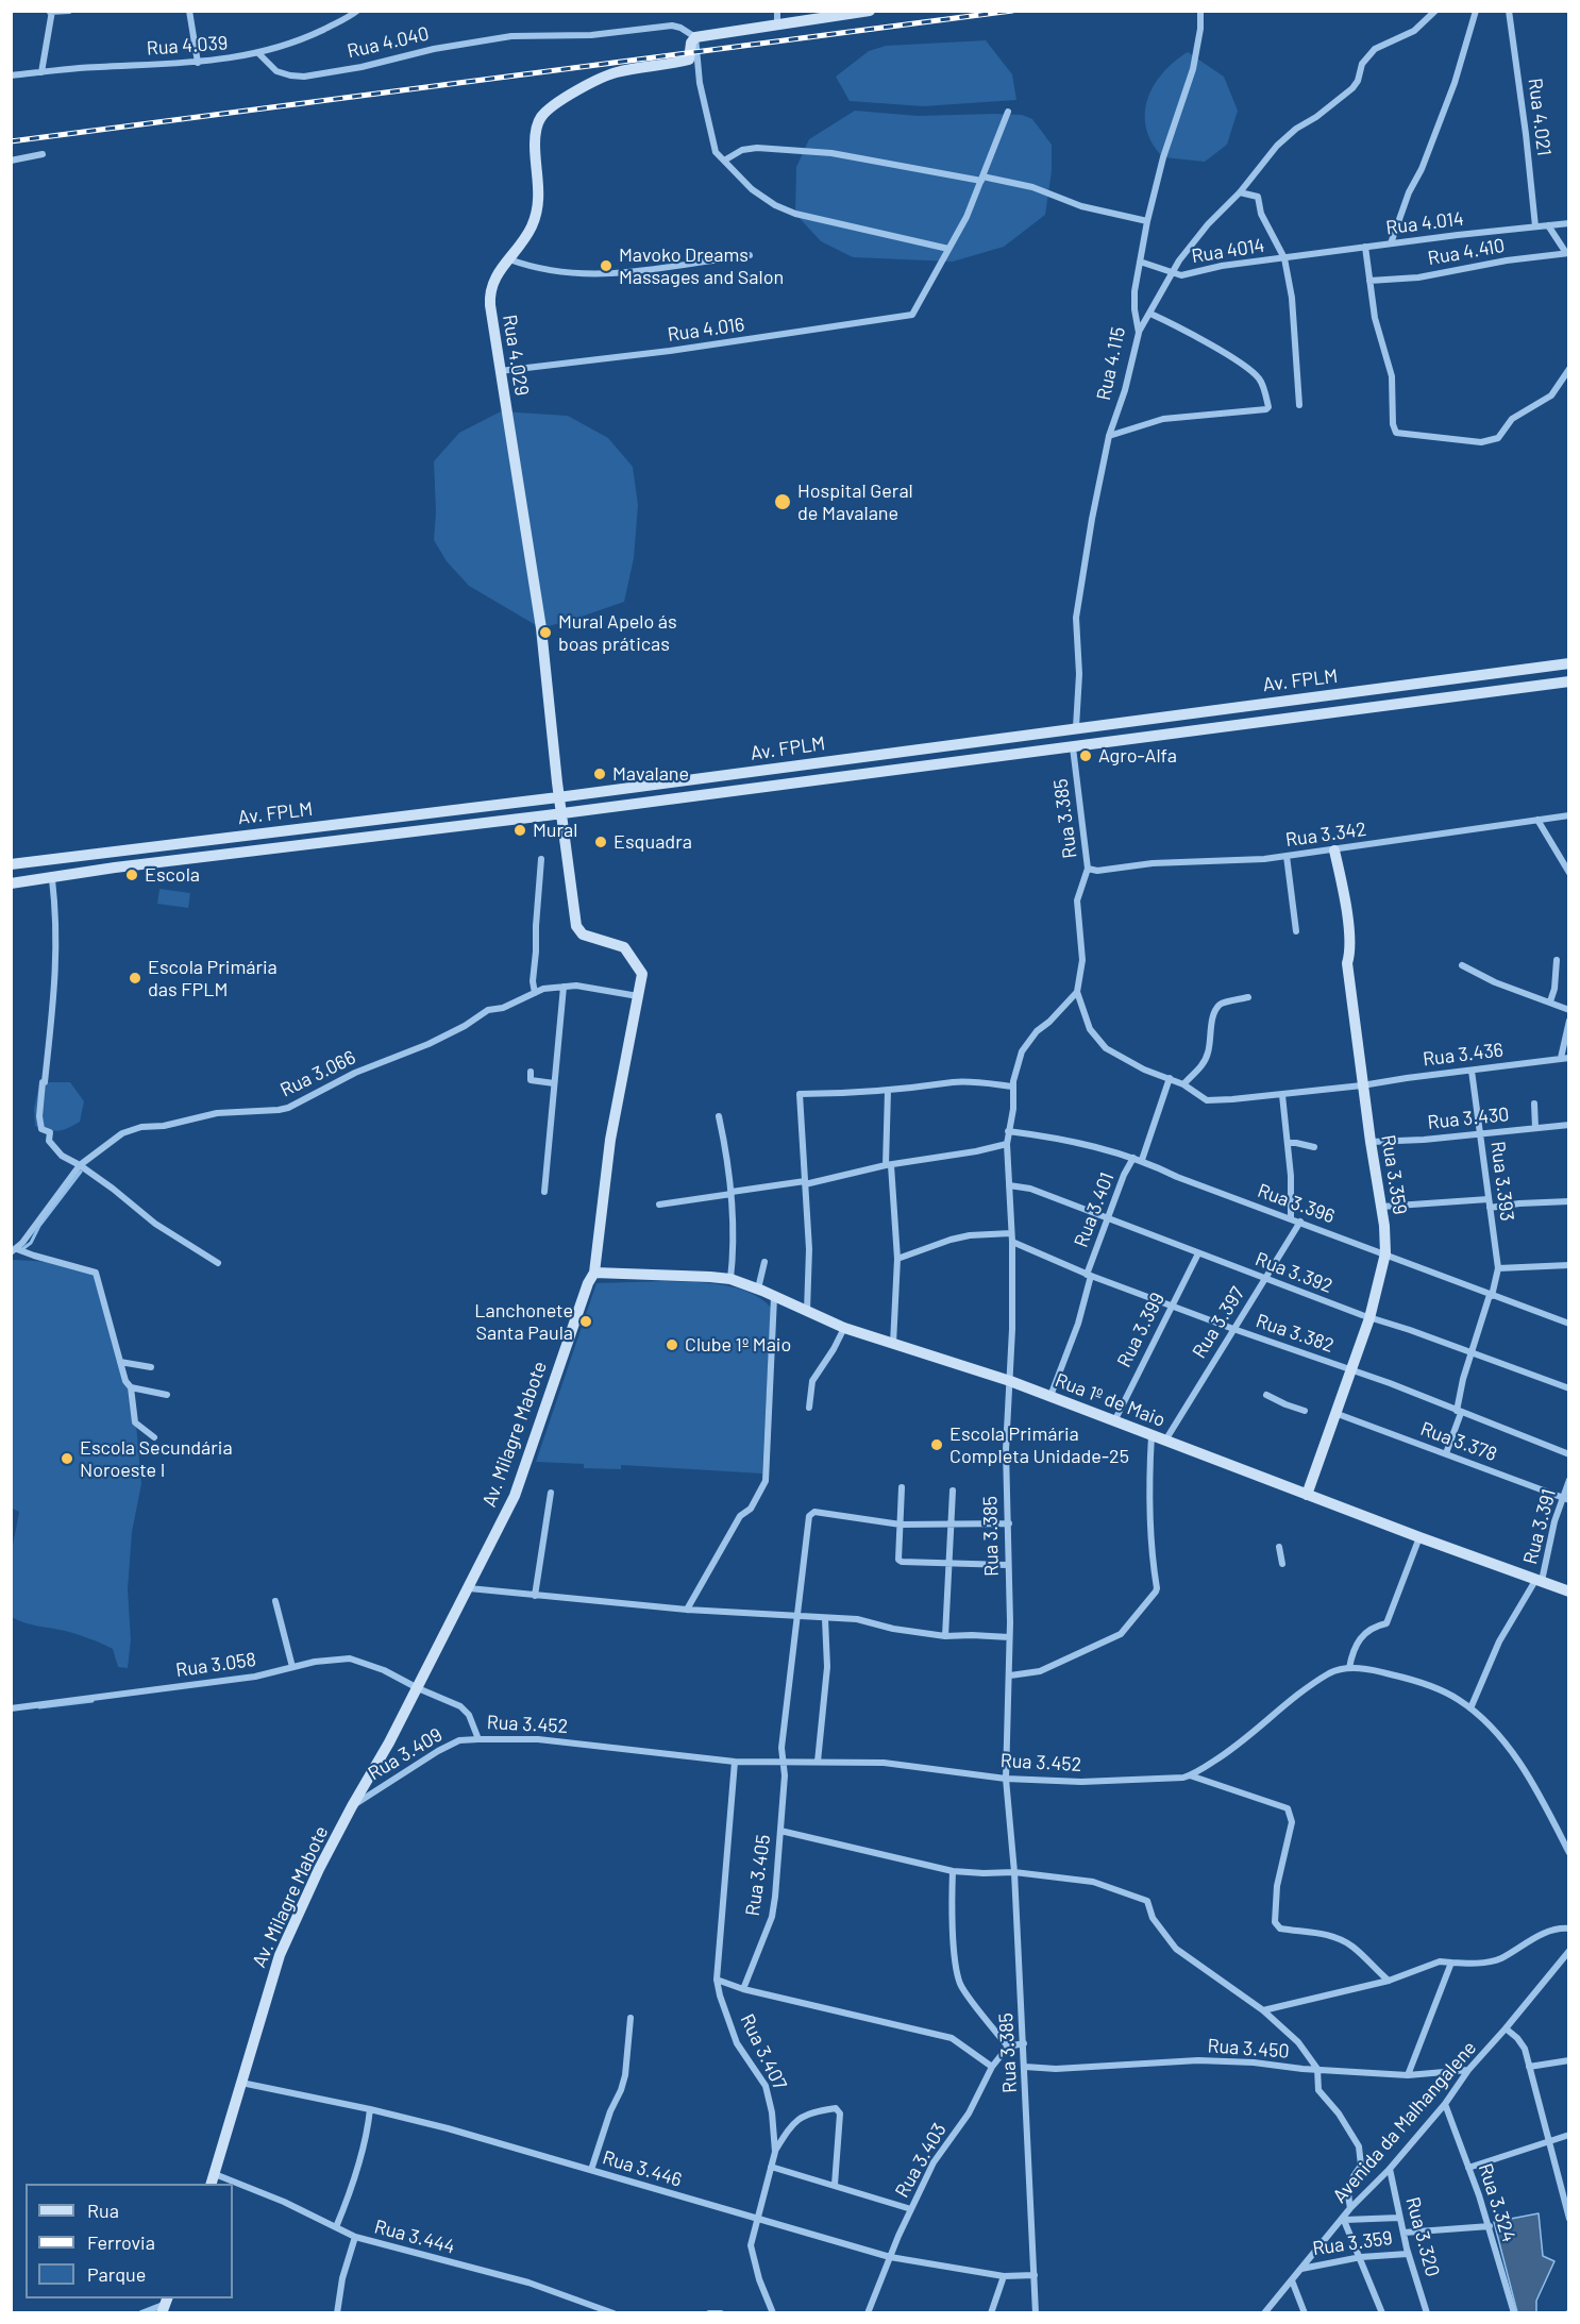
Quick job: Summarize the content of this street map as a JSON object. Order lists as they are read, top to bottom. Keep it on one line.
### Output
{"streets":{"street":["Rua 4.040","Rua 4.039","Rua 4.021","Rua 4.014","Rua 4014","Rua 4.410","Rua 4.016","Rua 4.029","Rua 4.115","Av. FPLM","Rua 3.385","Rua 3.342","Rua 3.436","Rua 3.066","Rua 3.430","Rua 3.359","Rua 3.393","Rua 3.396","Rua 3.401","Rua 3.392","Rua 3.397","Rua 3.399","Rua 3.382","Rua 1º de Maio","Av. Milagre Mabote","Rua 3.378","Rua 3.391","Rua 3.058","Rua 3.452","Rua 3.409","Rua 3.405","Rua 3.450","Rua 3.407","Avenida da Malhangalene","Rua 3.403","Rua 3.446","Rua 3.324","Rua 3.444","Rua 3.320"]},"crossings":[["Rua 4.040","Rua 4.039"],["Rua 4.040","Rua 4.029"],["Rua 4.021","Rua 4.014"],["Rua 4.014","Rua 4014"],["Rua 4014","Rua 4.115"],["Rua 4.016","Rua 4.029"],["Rua 4.029","Av. FPLM"],["Rua 4.029","Av. Milagre Mabote"],["Rua 4.115","Av. FPLM"],["Av. FPLM","Rua 3.385"],["Av. FPLM","Av. Milagre Mabote"],["Rua 3.385","Rua 3.342"],["Rua 3.385","Rua 3.436"],["Rua 3.385","Rua 3.396"],["Rua 3.385","Rua 3.392"],["Rua 3.385","Rua 3.382"],["Rua 3.385","Rua 1º de Maio"],["Rua 3.385","Rua 3.452"],["Rua 3.385","Rua 3.450"],["Rua 3.385","Rua 3.446"],["Rua 3.342","Rua 3.359"],["Rua 3.436","Rua 3.359"],["Rua 3.436","Rua 3.393"],["Rua 3.066","Av. Milagre Mabote"],["Rua 3.430","Rua 3.359"],["Rua 3.430","Rua 3.393"],["Rua 3.359","Rua 3.396"],["Rua 3.359","Rua 3.392"],["Rua 3.359","Rua 3.382"],["Rua 3.359","Rua 1º de Maio"],["Rua 3.359","Rua 3.378"],["Rua 3.359","Avenida da Malhangalene"],["Rua 3.359","Rua 3.320"],["Rua 3.393","Rua 3.396"],["Rua 3.393","Rua 3.392"],["Rua 3.393","Rua 3.382"],["Rua 3.393","Rua 3.378"],["Rua 3.396","Rua 3.401"],["Rua 3.396","Rua 3.397"],["Rua 3.401","Rua 3.392"],["Rua 3.401","Rua 3.382"],["Rua 3.401","Rua 1º de Maio"],["Rua 3.392","Rua 3.397"],["Rua 3.392","Rua 3.399"],["Rua 3.397","Rua 3.382"],["Rua 3.397","Rua 1º de Maio"],["Rua 3.399","Rua 3.382"],["Rua 3.399","Rua 1º de Maio"],["Rua 1º de Maio","Av. Milagre Mabote"],["Rua 1º de Maio","Rua 3.391"],["Av. Milagre Mabote","Rua 3.058"],["Av. Milagre Mabote","Rua 3.452"],["Av. Milagre Mabote","Rua 3.409"],["Av. Milagre Mabote","Rua 3.446"],["Rua 3.378","Rua 3.391"],["Rua 3.391","Rua 3.452"],["Rua 3.058","Rua 3.452"],["Rua 3.452","Rua 3.409"],["Rua 3.452","Rua 3.405"],["Rua 3.452","Rua 3.407"],["Rua 3.450","Avenida da Malhangalene"],["Rua 3.407","Rua 3.446"],["Avenida da Malhangalene","Rua 3.324"],["Avenida da Malhangalene","Rua 3.320"],["Rua 3.403","Rua 3.446"]],"places":["Mavoko Dreams Massages and Salon","Hospital Geral de Mavalane","Mural Apelo ás boas práticas","Agro-Alfa","Mavalane","Mural","Esquadra","Escola","Escola Primária das FPLM","Lanchonete Santa Paula","Clube 1º Maio","Escola Primária Completa Unidade-25","Escola Secundária Noroeste I"],"legend":["Rua","Ferrovia","Parque"]}
